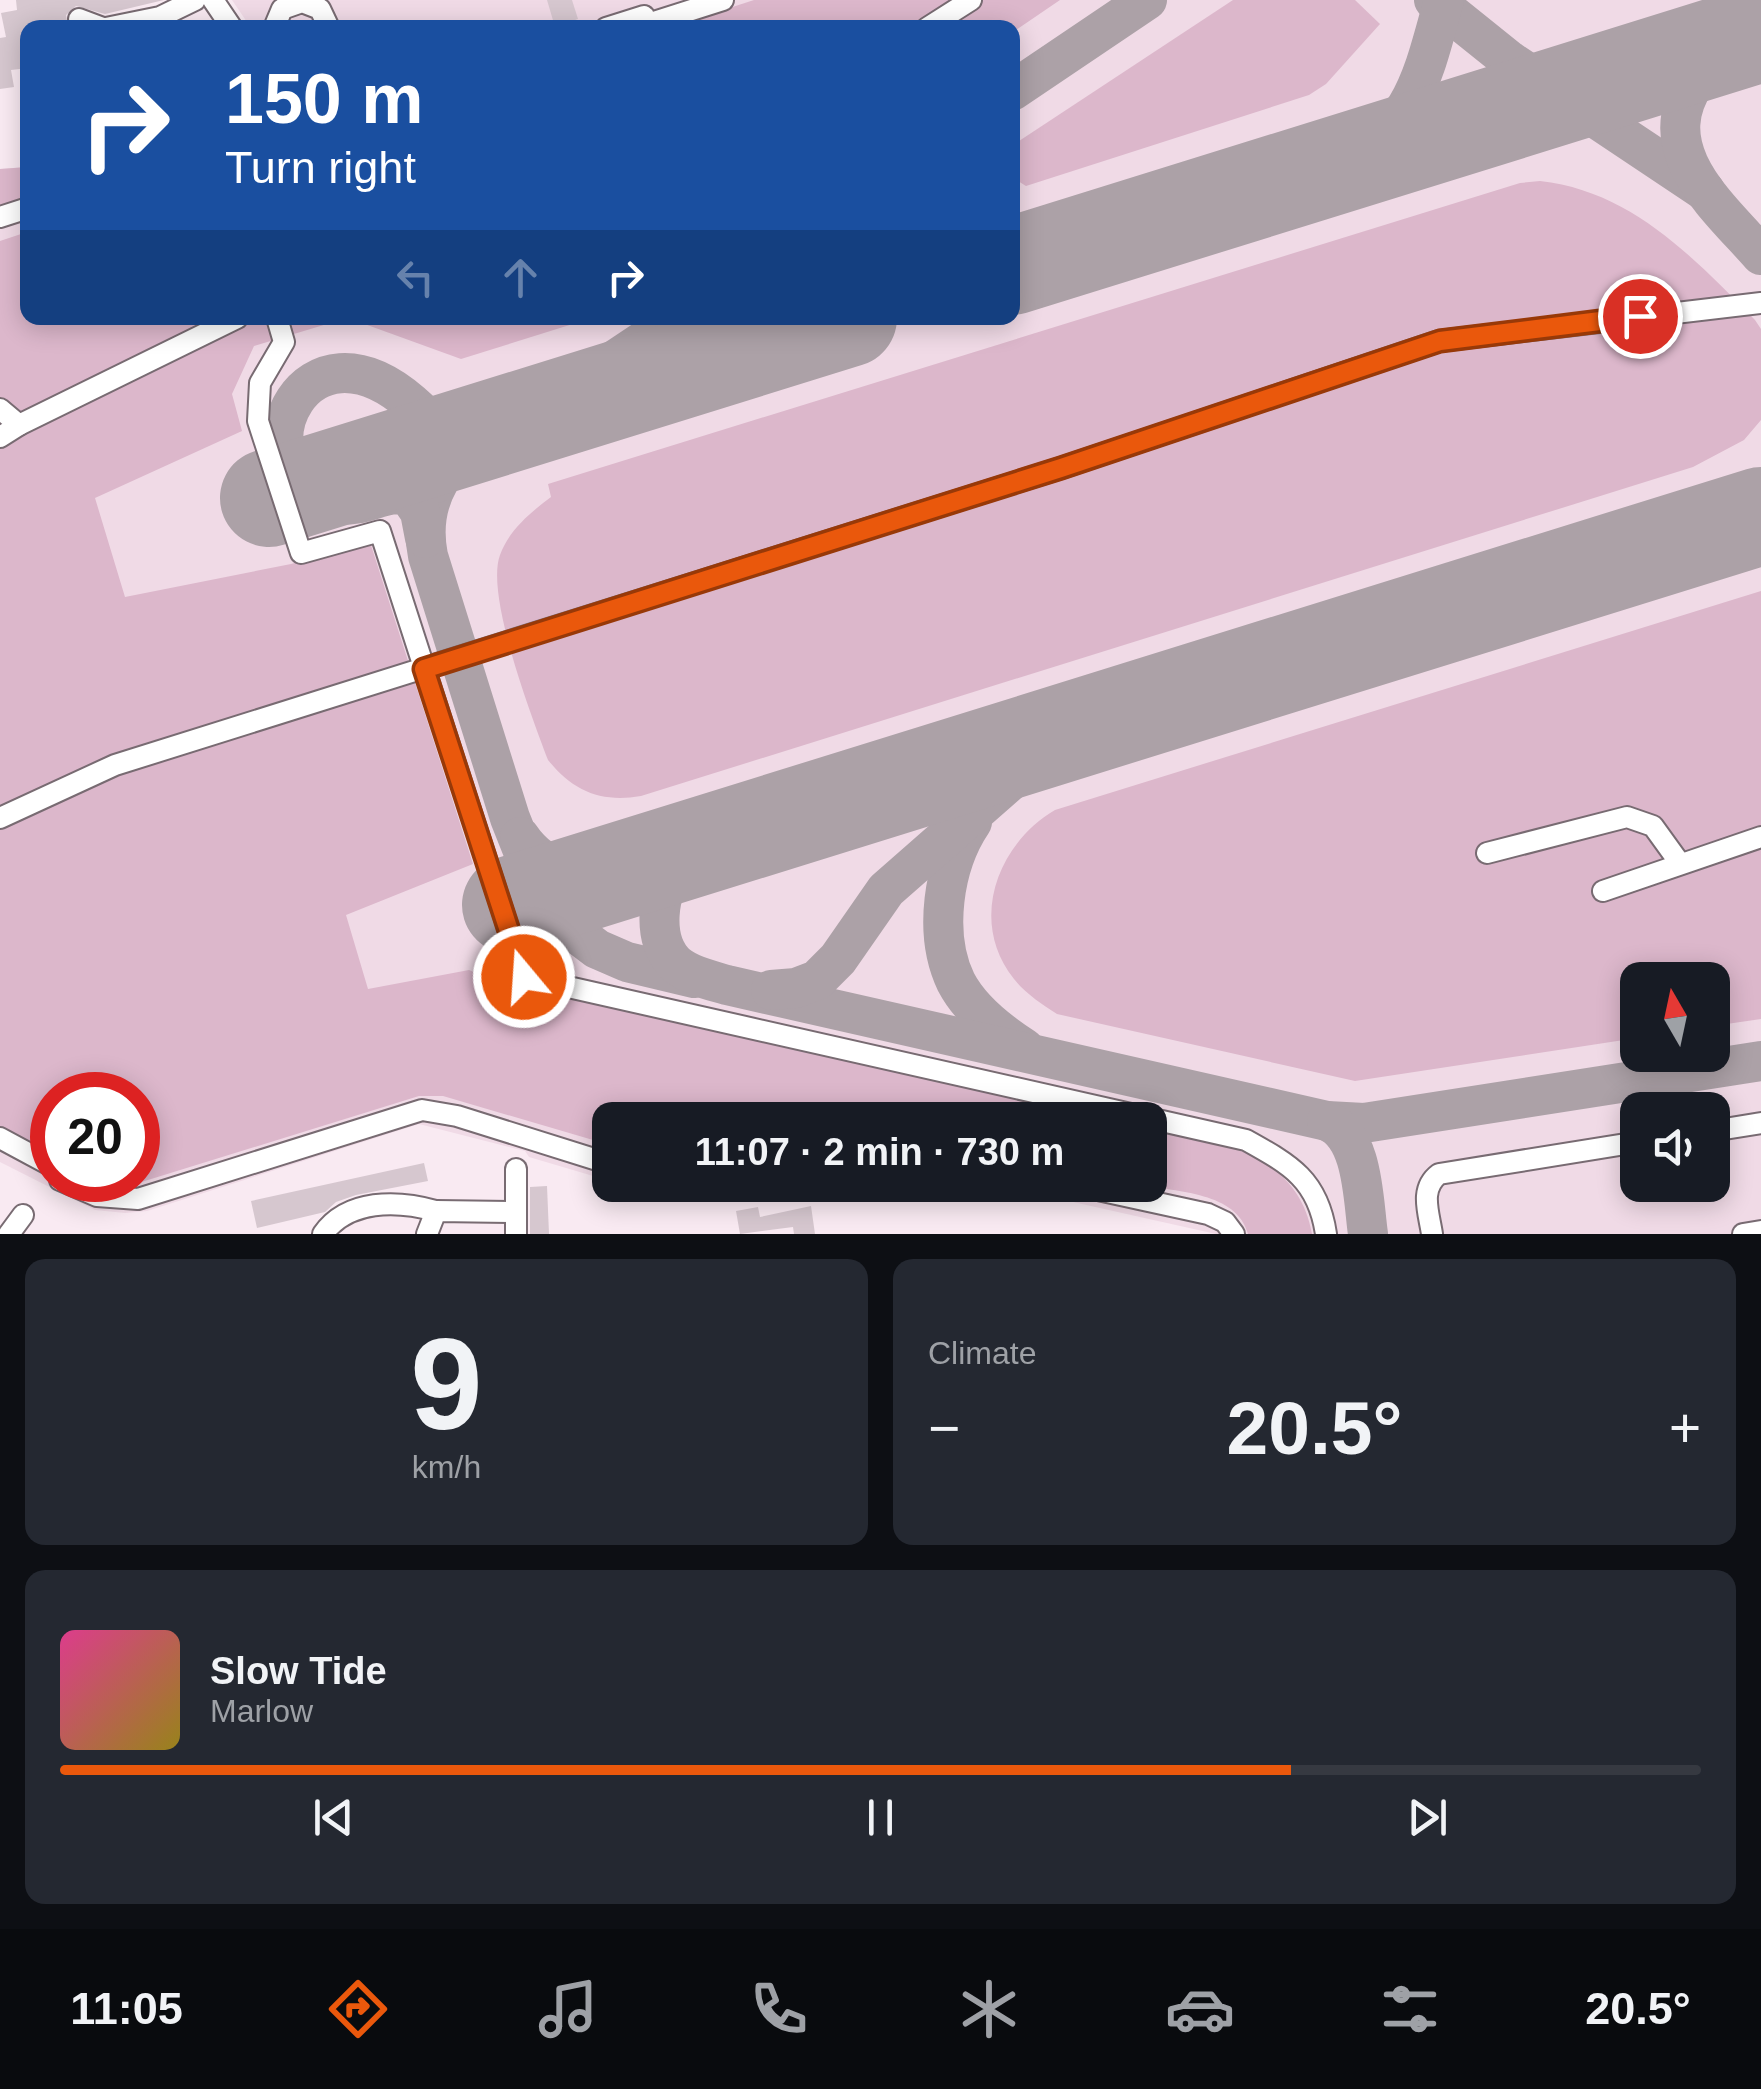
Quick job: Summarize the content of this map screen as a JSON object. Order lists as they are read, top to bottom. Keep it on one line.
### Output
{"north":"top","page":{"turn":["150 m","Turn right"],"limit":"20","trip":"11:07 · 2 min · 730 m","tile":[["9","km/h"],"Climate"],"heat":["−","20.5°","+"],"song":["Slow Tide","Marlow"],"tabs":["11:05","20.5°"]}}
